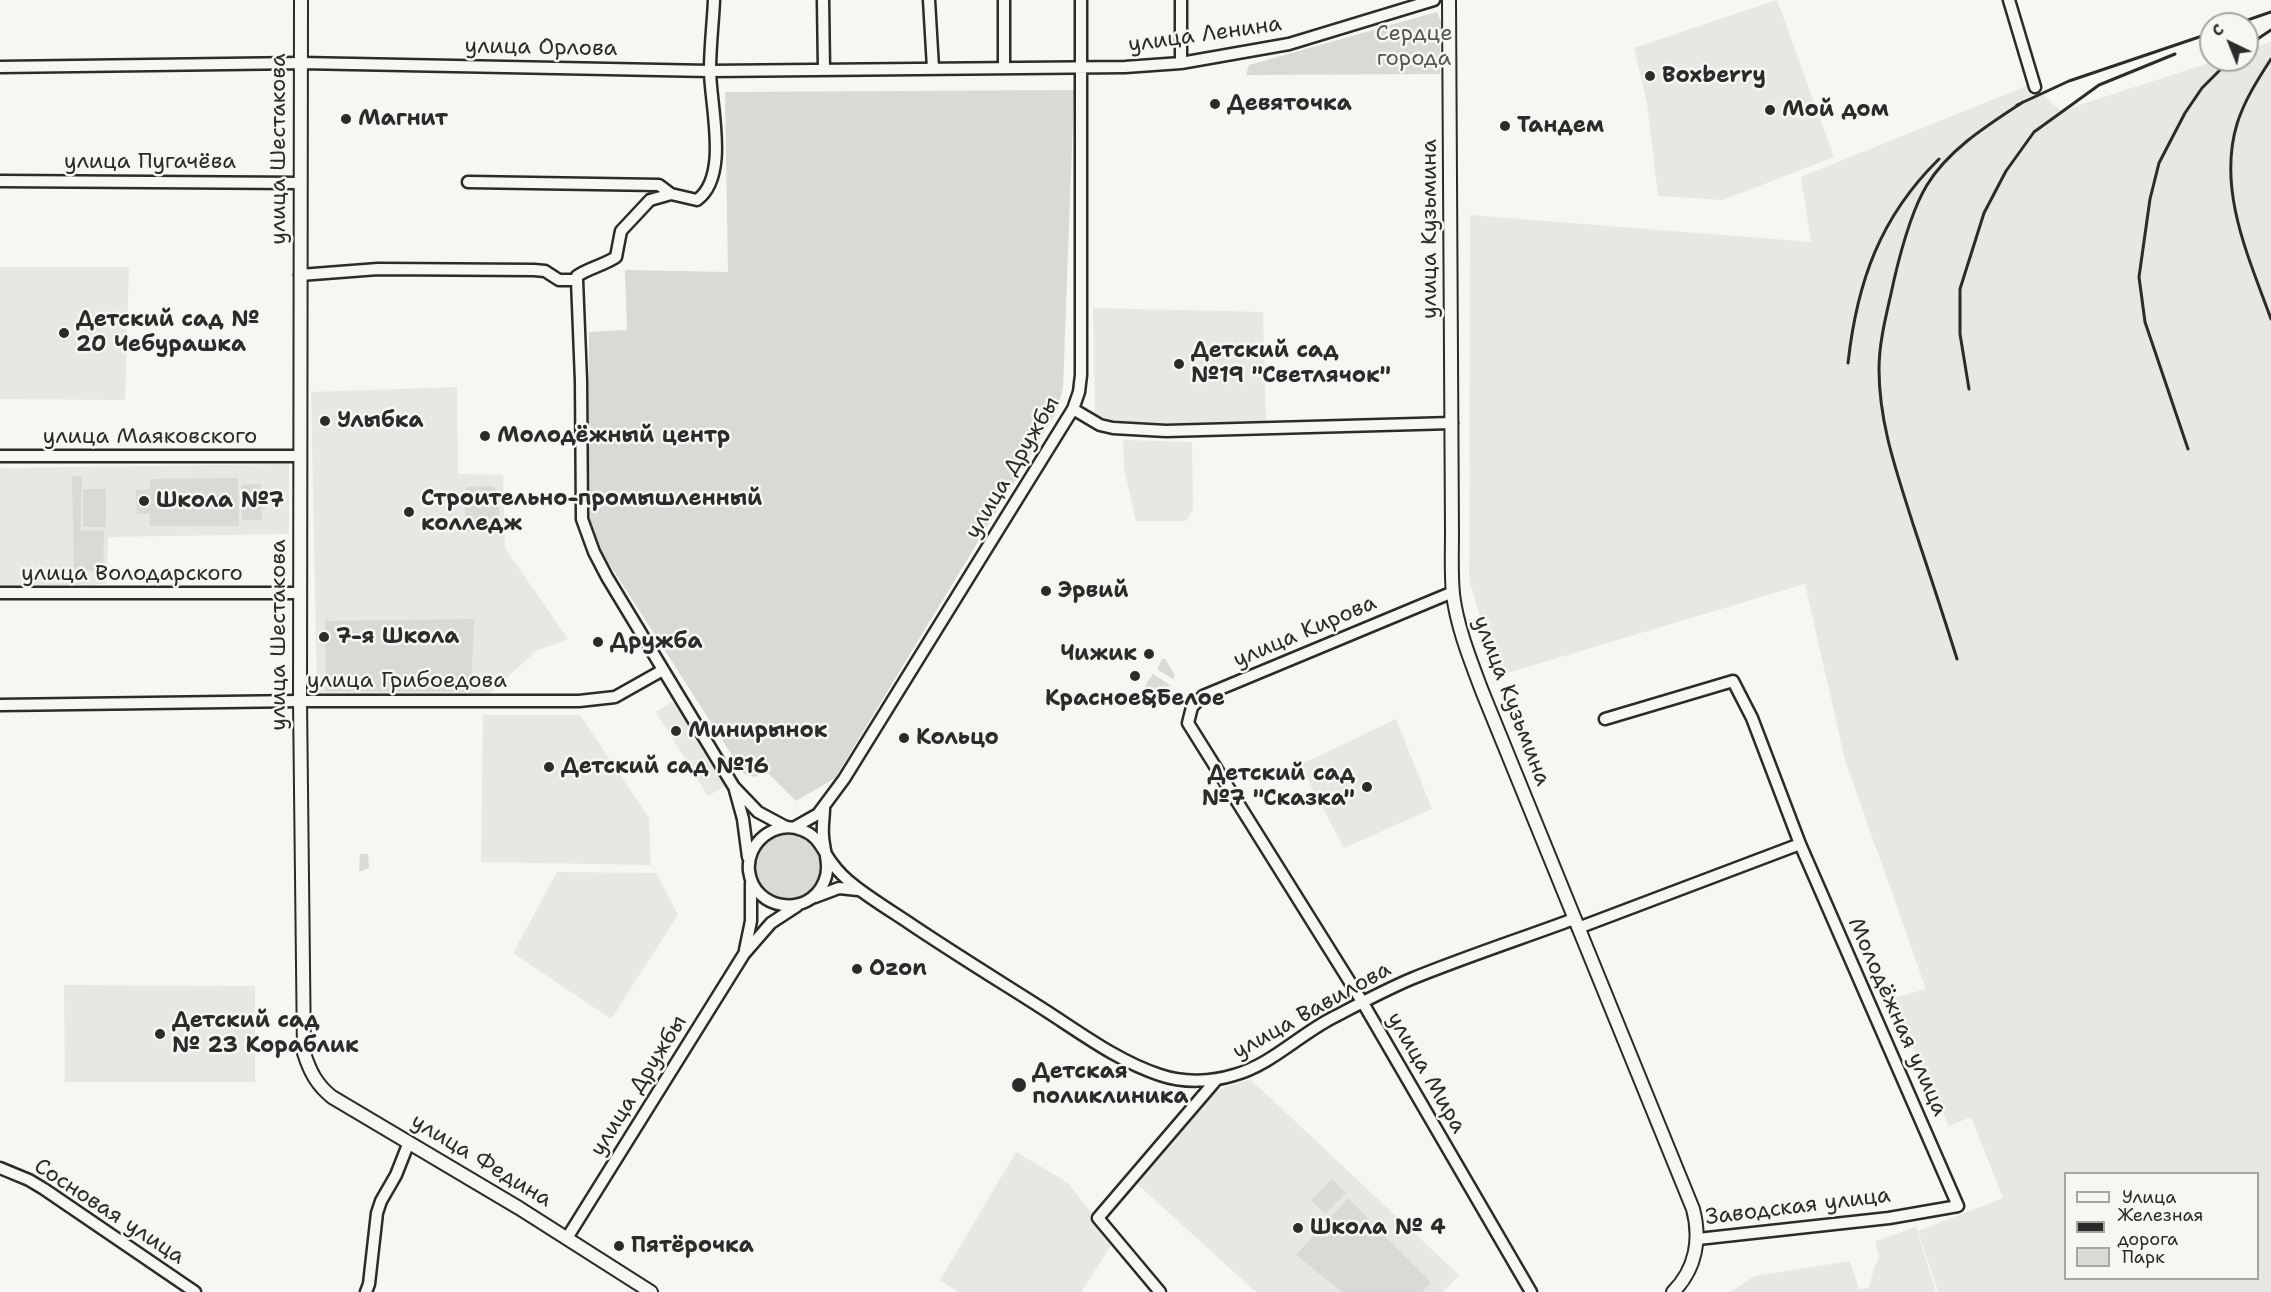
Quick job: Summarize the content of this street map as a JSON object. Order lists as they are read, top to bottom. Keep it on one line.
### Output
{"streets":{"main road":["улица Шестакова","улица Кузьмина","улица Федина","Заводская улица"],"street":["улица Ленина","улица Орлова","улица Пугачёва","улица Маяковского","улица Дружбы","улица Володарского","улица Кирова","улица Грибоедова","улица Вавилова","Молодёжная улица","улица Мира","Сосновая улица"]},"crossings":[["улица Ленина","улица Орлова"],["улица Ленина","улица Дружбы"],["улица Орлова","улица Шестакова"],["улица Орлова","улица Дружбы"],["улица Шестакова","улица Пугачёва"],["улица Шестакова","улица Маяковского"],["улица Шестакова","улица Володарского"],["улица Шестакова","улица Грибоедова"],["улица Шестакова","улица Федина"],["улица Кузьмина","улица Кирова"],["улица Кузьмина","улица Вавилова"],["улица Кузьмина","Заводская улица"],["улица Дружбы","улица Федина"],["улица Кирова","улица Мира"],["улица Вавилова","Молодёжная улица"],["улица Вавилова","улица Мира"],["Молодёжная улица","Заводская улица"]],"parks":["Сердце города"],"places":["Boxberry","Девяточка","Мой дом","Магнит","Тандем","Детский сад № 20 Чебурашка","Детский сад №19 \"Светлячок\"","Улыбка","Молодёжный центр","Школа №7","Строительно-промышленный колледж","Эрвий","7-я Школа","Дружба","Чижик","Красное&Белое","Минирынок","Кольцо","Детский сад №16","Детский сад №7 \"Сказка\"","Ozon","Детский сад № 23 Кораблик","Детская поликлиника","Школа № 4","Пятёрочка"],"legend":["Улица","Железная дорога","Парк"],"north":"top left"}
